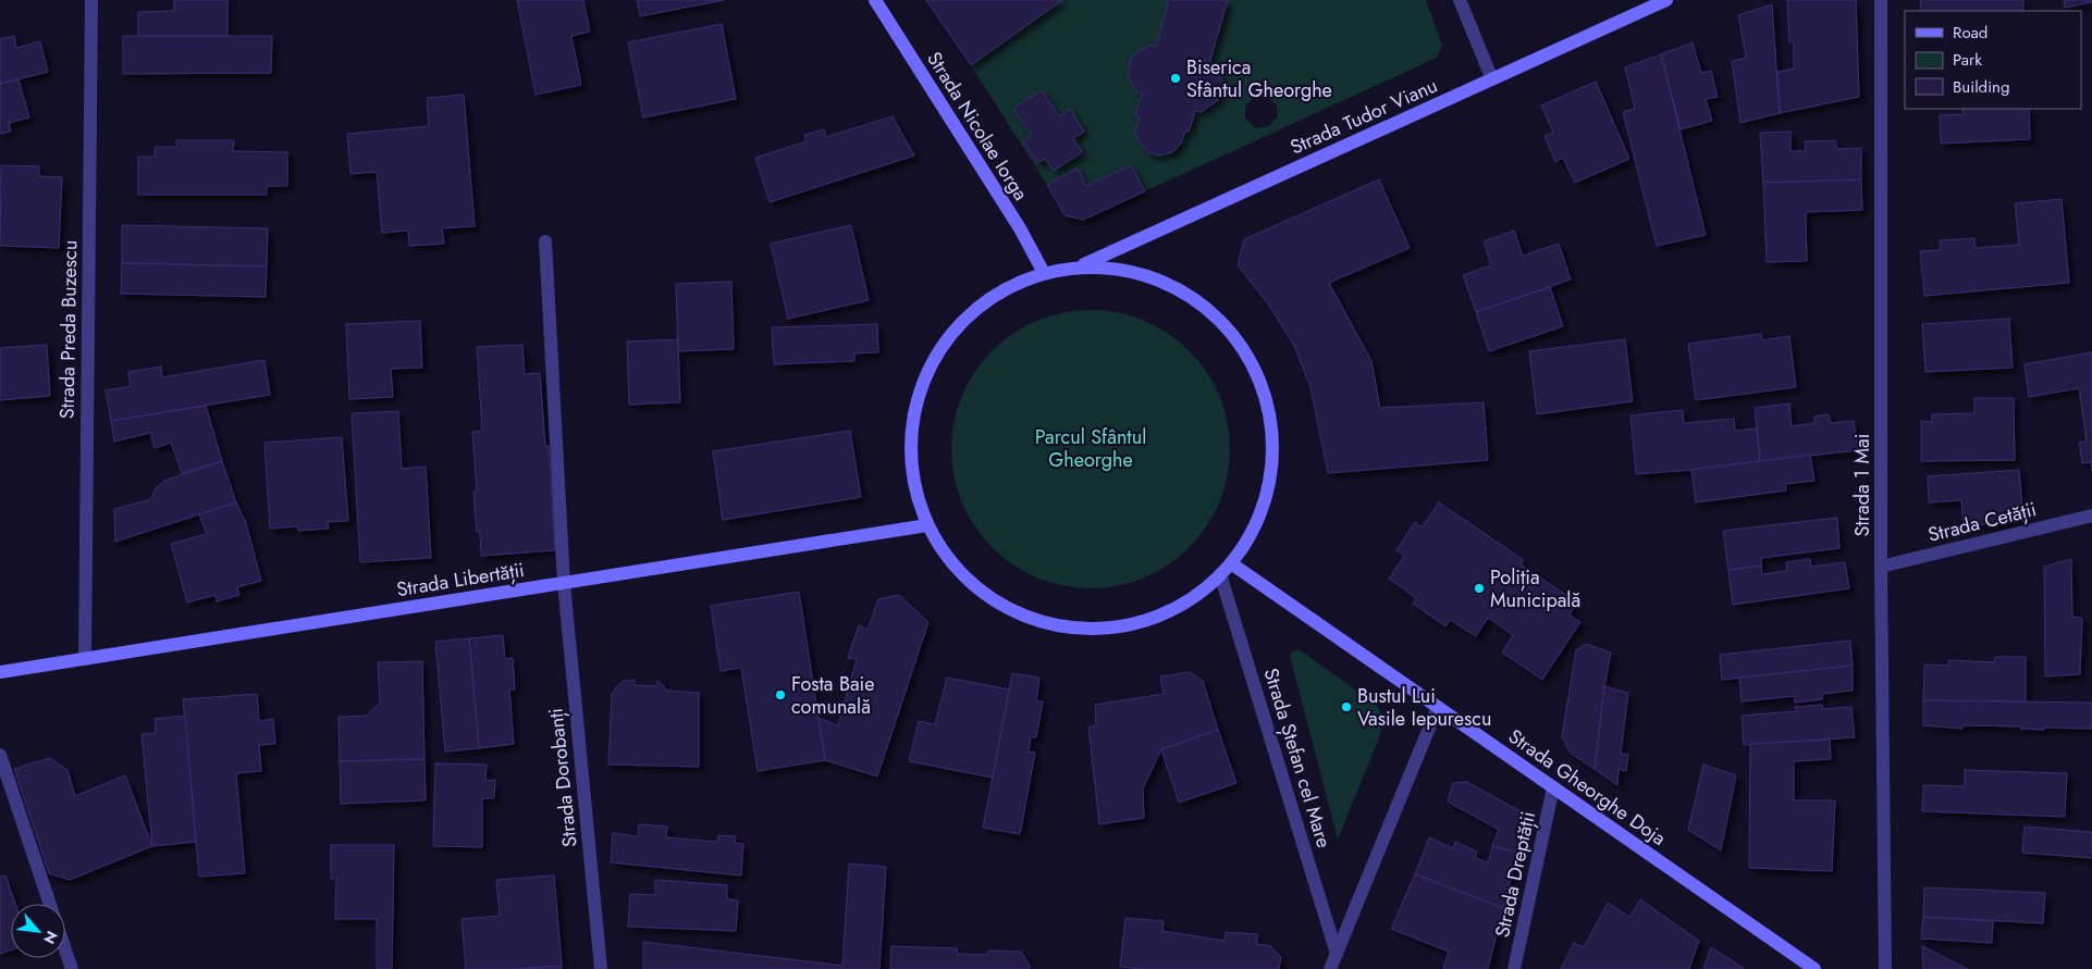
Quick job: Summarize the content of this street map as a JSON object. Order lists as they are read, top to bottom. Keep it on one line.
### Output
{"streets":{"street":["Strada Tudor Vianu","Strada Nicolae Iorga","Strada Preda Buzescu","Strada 1 Mai","Strada Cetății","Strada Libertății","Strada Ștefan cel Mare","Strada Dorobanți","Strada Gheorghe Doja","Strada Dreptății"]},"crossings":[["Strada Preda Buzescu","Strada Libertății"],["Strada 1 Mai","Strada Cetății"],["Strada Libertății","Strada Dorobanți"],["Strada Gheorghe Doja","Strada Dreptății"]],"parks":["Parcul Sfântul Gheorghe"],"places":["Biserica Sfântul Gheorghe","Poliția Municipală","Fosta Baie comunală","Bustul Lui Vasile Iepurescu"],"legend":["Road","Park","Building"],"north":"bottom right"}
